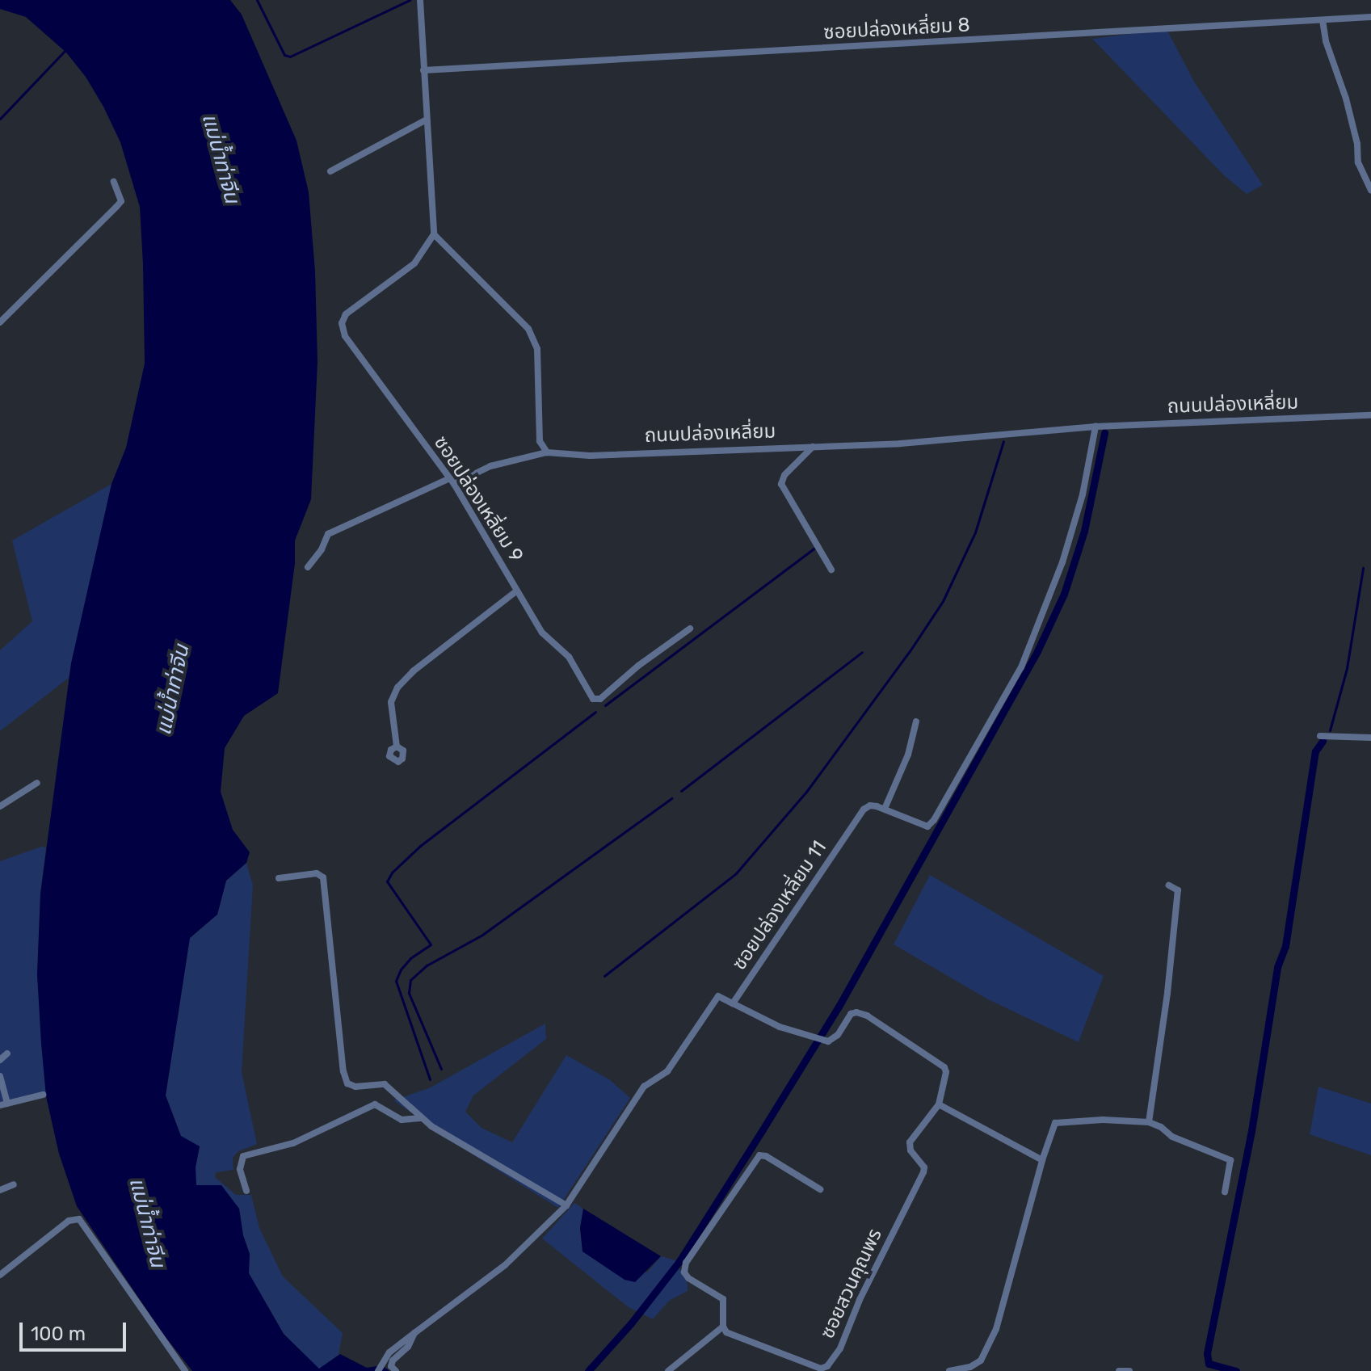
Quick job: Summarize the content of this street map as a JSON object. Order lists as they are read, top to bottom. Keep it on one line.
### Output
{"streets":{"street":["ซอยปล่องเหลี่ยม 8","ถนนปล่องเหลี่ยม","ซอยปล่องเหลี่ยม 9","ซอยปล่องเหลี่ยม 11","ซอยสวนคุณพร"]},"crossings":[["ถนนปล่องเหลี่ยม","ซอยปล่องเหลี่ยม 9"],["ซอยปล่องเหลี่ยม 11","ซอยสวนคุณพร"]],"water":["แม่น้ำท่าจีน"],"scale_bar":"100 m"}
